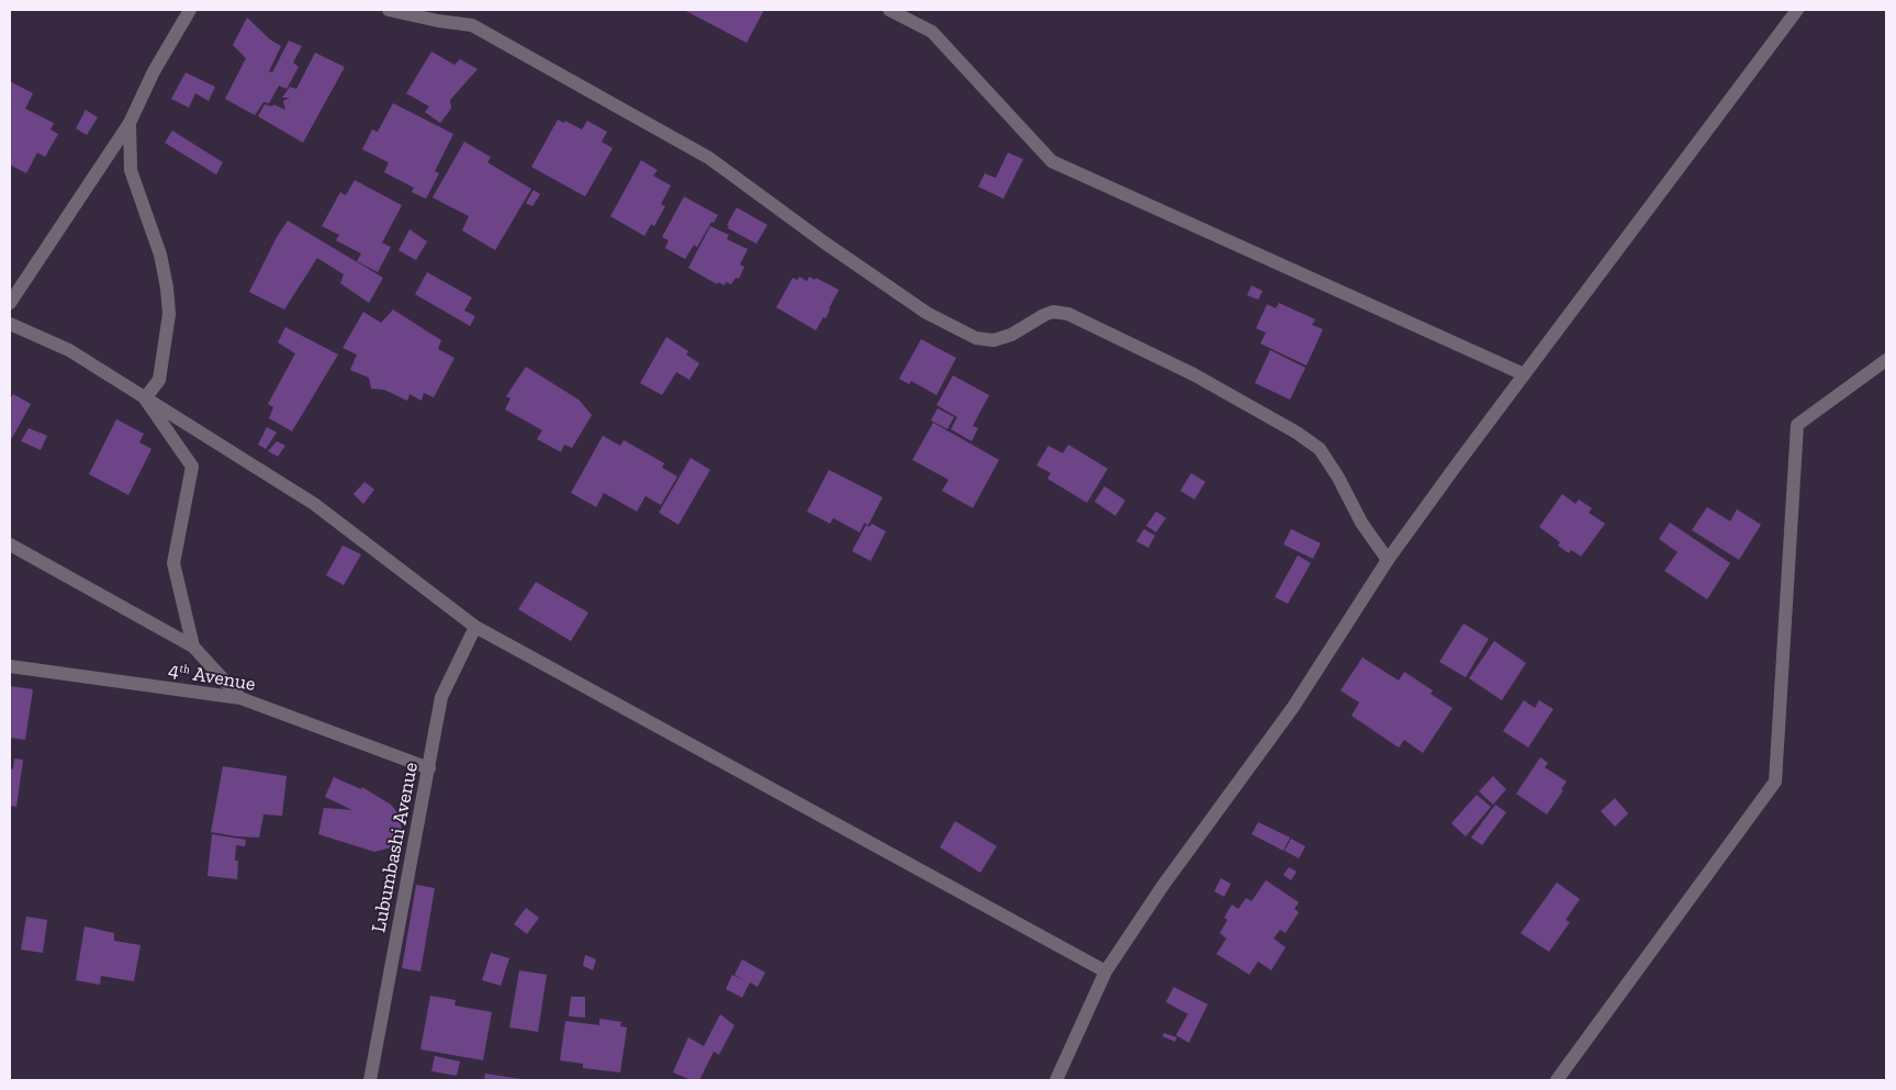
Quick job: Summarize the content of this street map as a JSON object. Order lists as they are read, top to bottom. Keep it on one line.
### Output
{"streets":{"street":["4ᵗʰ Avenue","Lubumbashi Avenue"]},"crossings":[["4ᵗʰ Avenue","Lubumbashi Avenue"]]}
